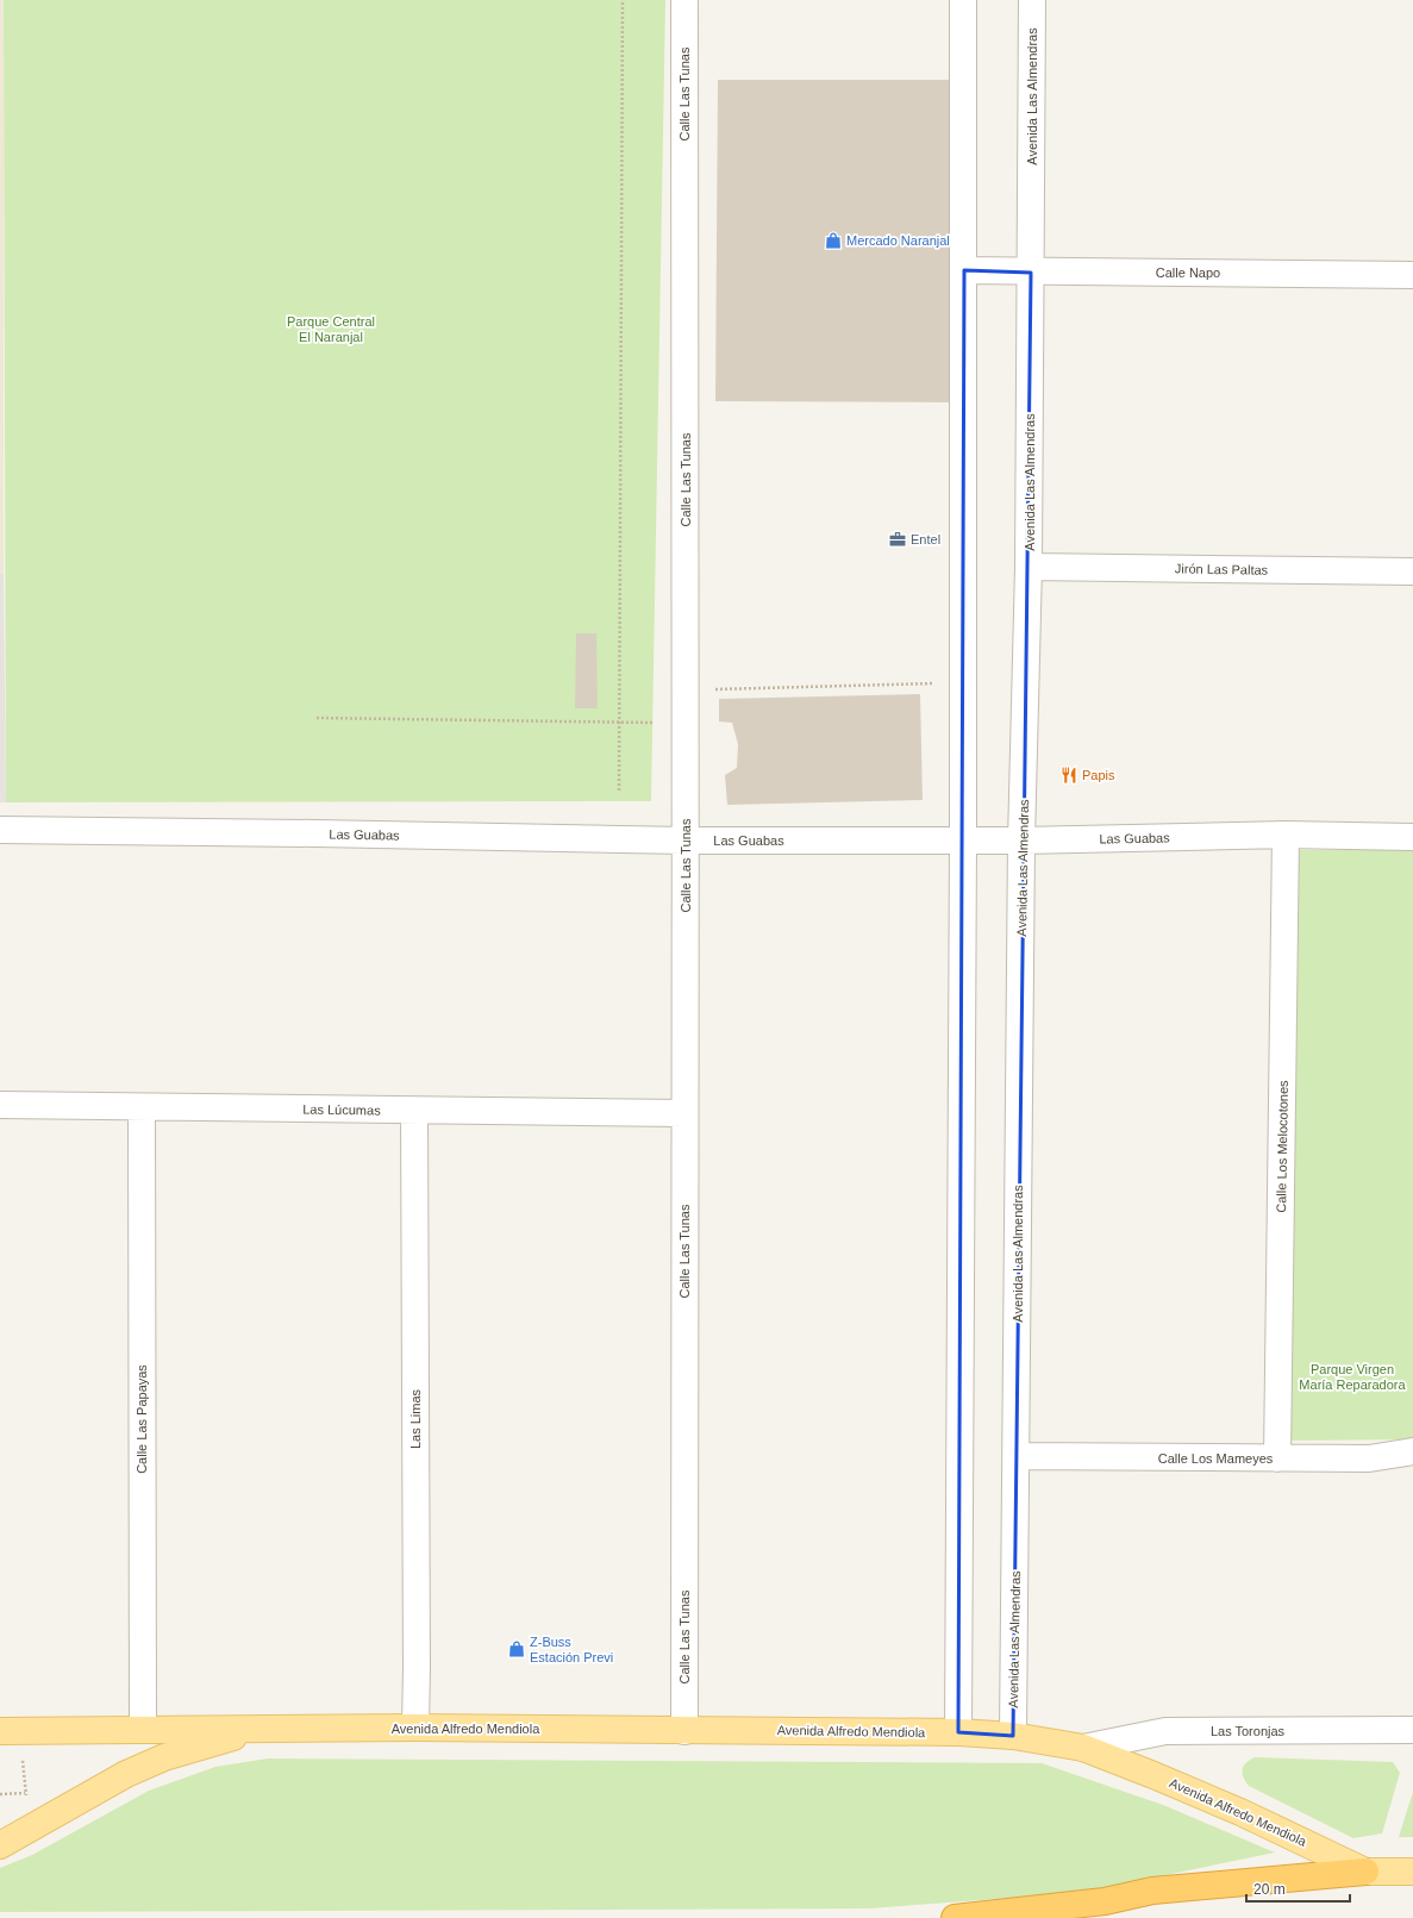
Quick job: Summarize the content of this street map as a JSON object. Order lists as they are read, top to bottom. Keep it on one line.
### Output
{"streets":{"main road":["Avenida Alfredo Mendiola"],"street":["Calle Las Tunas","Avenida Las Almendras","Calle Napo","Jirón Las Paltas","Las Guabas","Las Lúcumas","Calle Los Melocotones","Calle Las Papayas","Las Limas","Calle Los Mameyes","Las Toronjas"]},"crossings":[["Calle Las Tunas","Las Guabas"],["Calle Las Tunas","Las Lúcumas"],["Calle Las Tunas","Avenida Alfredo Mendiola"],["Avenida Las Almendras","Calle Napo"],["Avenida Las Almendras","Jirón Las Paltas"],["Avenida Las Almendras","Las Guabas"],["Avenida Las Almendras","Calle Los Mameyes"],["Avenida Las Almendras","Avenida Alfredo Mendiola"],["Las Guabas","Calle Los Melocotones"],["Las Lúcumas","Calle Las Papayas"],["Las Lúcumas","Las Limas"],["Calle Los Melocotones","Calle Los Mameyes"],["Calle Las Papayas","Avenida Alfredo Mendiola"],["Las Limas","Avenida Alfredo Mendiola"],["Avenida Alfredo Mendiola","Las Toronjas"]],"parks":["Parque Central El Naranjal","Parque Virgen María Reparadora"],"places":{"shop":["Mercado Naranjal","Z-Buss Estación Previ"],"office":["Entel"],"restaurant":["Papis"]},"scale_bar":"20 m"}
